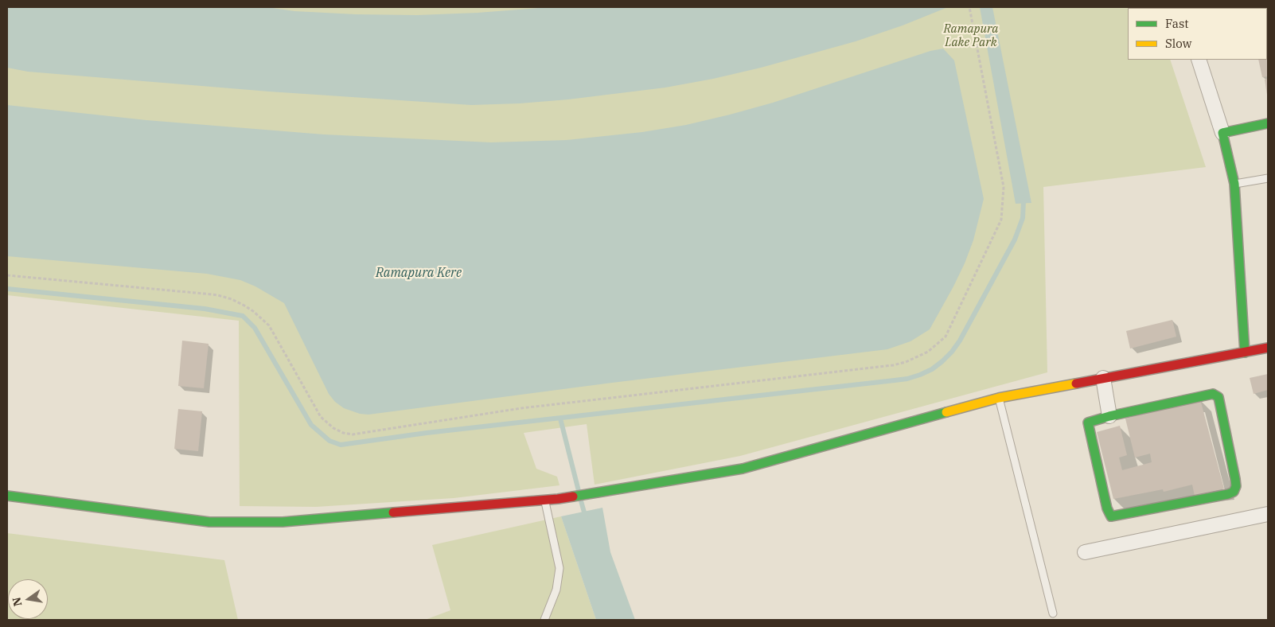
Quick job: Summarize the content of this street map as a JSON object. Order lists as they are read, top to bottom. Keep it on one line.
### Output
{"water":["Ramapura Kere"],"parks":["Ramapura Lake Park"],"legend":["Fast","Slow"],"north":"left"}
